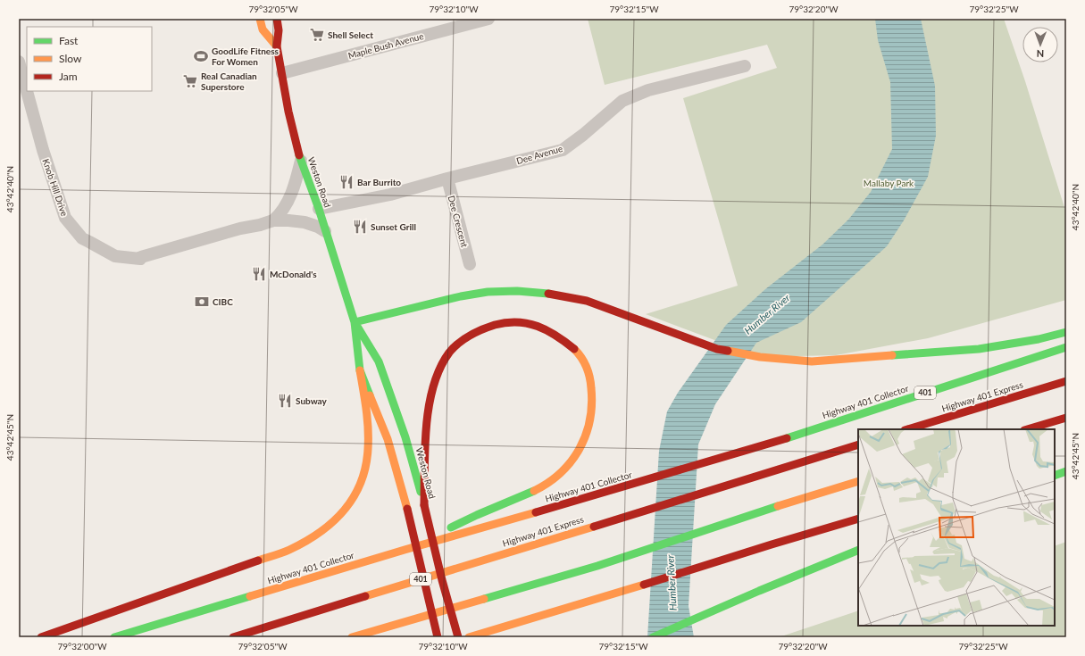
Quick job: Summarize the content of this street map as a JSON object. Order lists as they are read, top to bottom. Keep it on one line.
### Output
{"streets":{"main road":["Weston Road","401","Highway 401 Express","Highway 401 Collector"],"street":["Maple Bush Avenue","Dee Avenue","Knob Hill Drive","Dee Crescent"]},"crossings":[["Maple Bush Avenue","Weston Road"],["Dee Avenue","Weston Road"],["Dee Avenue","Dee Crescent"],["Weston Road","Knob Hill Drive"]],"water":["Humber River"],"parks":["Mallaby Park"],"places":{"supermarket":["Shell Select","Real Canadian Superstore"],"sports":["GoodLife Fitness For Women"],"restaurant":["Bar Burrito","Sunset Grill","McDonald's","Subway"],"bank":["CIBC"]},"legend":["Fast","Slow","Jam"],"north":"bottom","coordinates":["79°32'05\"W","79°32'10\"W","79°32'15\"W","79°32'20\"W","79°32'25\"W","43°42'40\"N","43°42'45\"N","79°32'00\"W"]}
